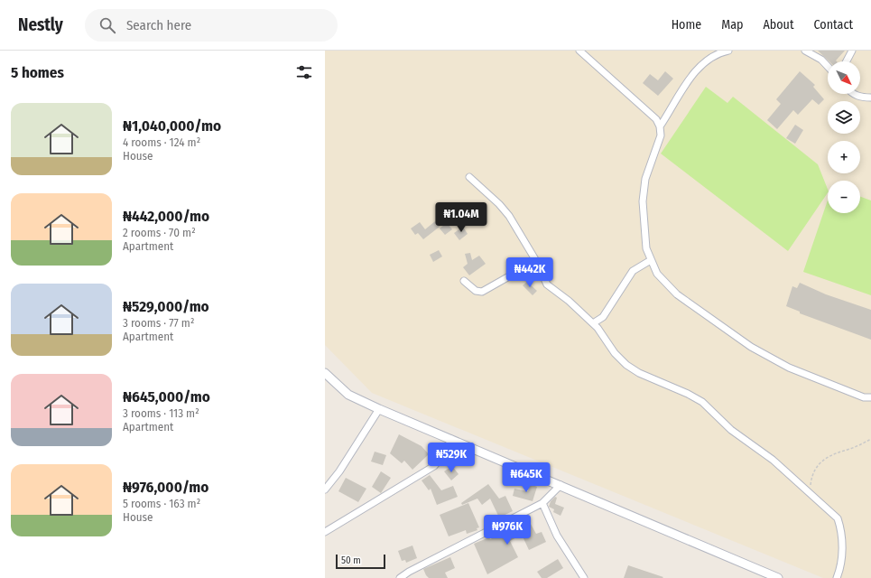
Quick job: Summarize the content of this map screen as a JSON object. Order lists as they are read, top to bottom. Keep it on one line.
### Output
{"scale_bar":"50 m","north":"bottom right","page":{"header":"Nestly","search":"Search here","nav":["Home","Map","About","Contact"],"heading":"5 homes","map_buttons":["+","−"],"list":[{"name":"₦1,040,000/mo","note":"4 rooms · 124 m² · House"},{"name":"₦442,000/mo","note":"2 rooms · 70 m² · Apartment"},{"name":"₦529,000/mo","note":"3 rooms · 77 m² · Apartment"},{"name":"₦645,000/mo","note":"3 rooms · 113 m² · Apartment"},{"name":"₦976,000/mo","note":"5 rooms · 163 m² · House"}],"price":["₦1.04M","₦442K","₦529K","₦645K","₦976K"],"scale":"50 m"}}
